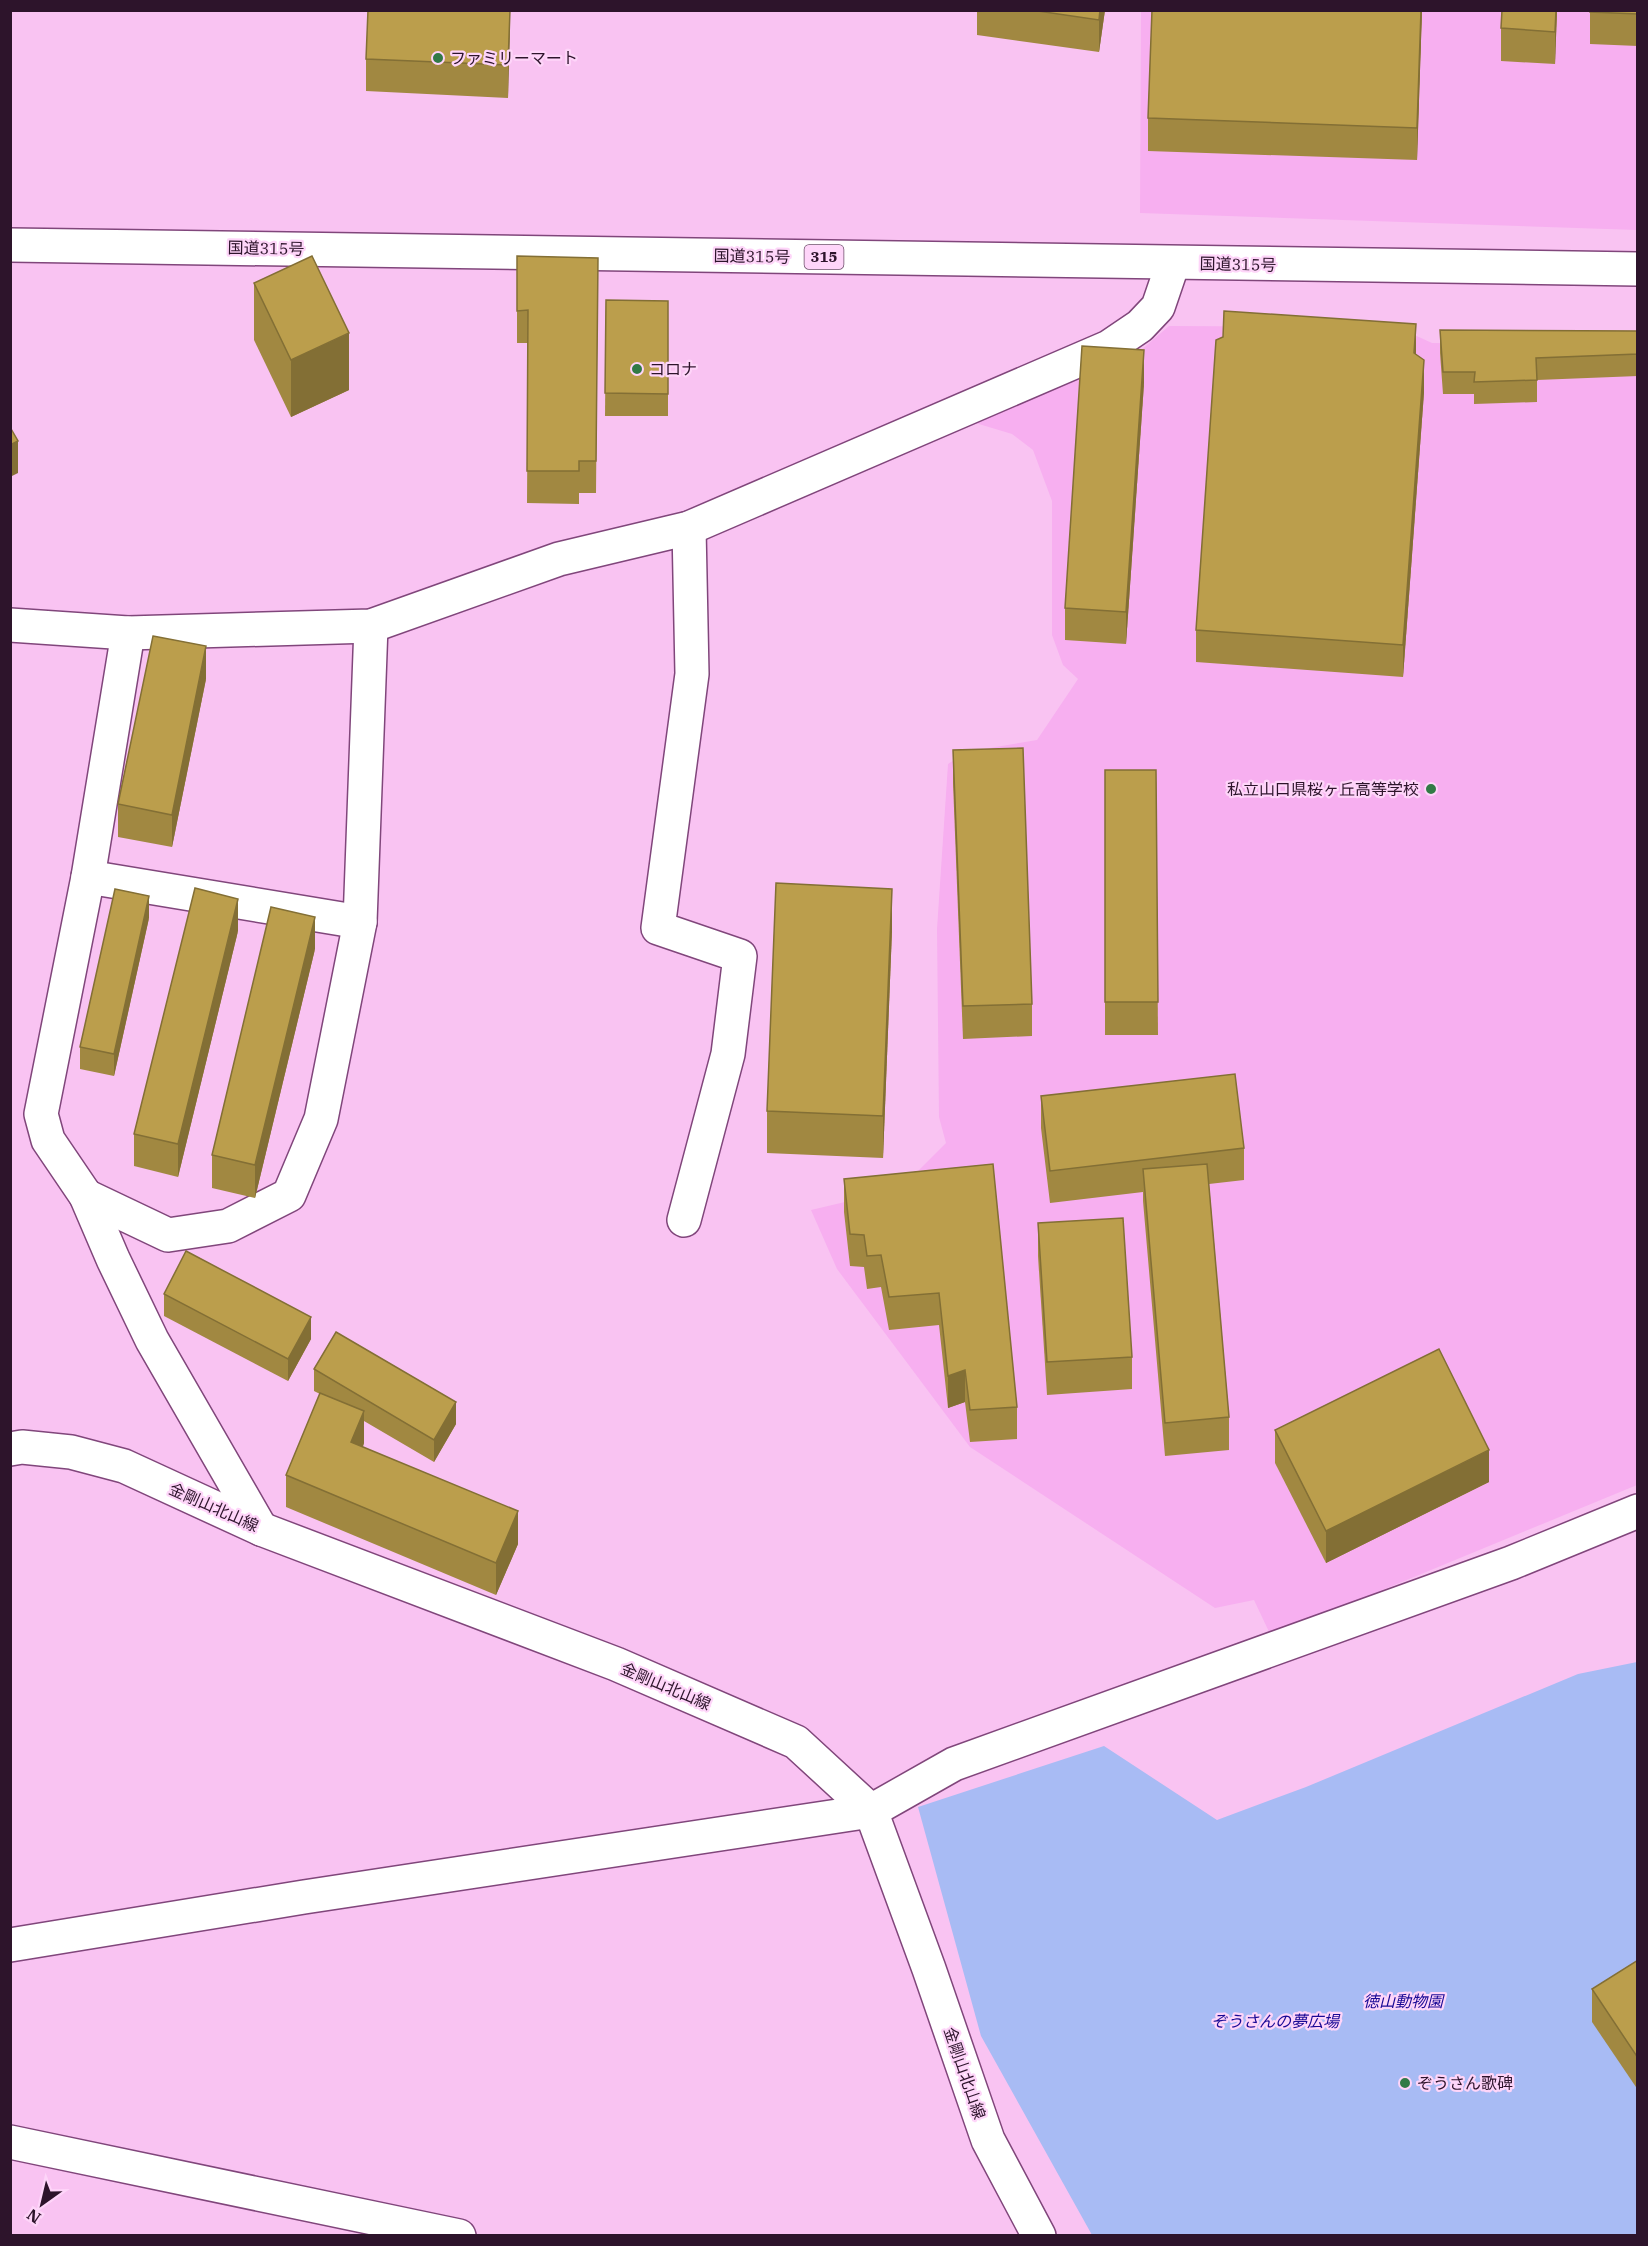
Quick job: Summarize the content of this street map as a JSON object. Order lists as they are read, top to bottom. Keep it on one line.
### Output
{"streets":{"main road":["国道315号","315","金剛山北山線"]},"parks":["徳山動物園","ぞうさんの夢広場"],"places":["ファミリーマート","コロナ","私立山口県桜ヶ丘高等学校","ぞうさん歌碑"],"north":"bottom left"}
